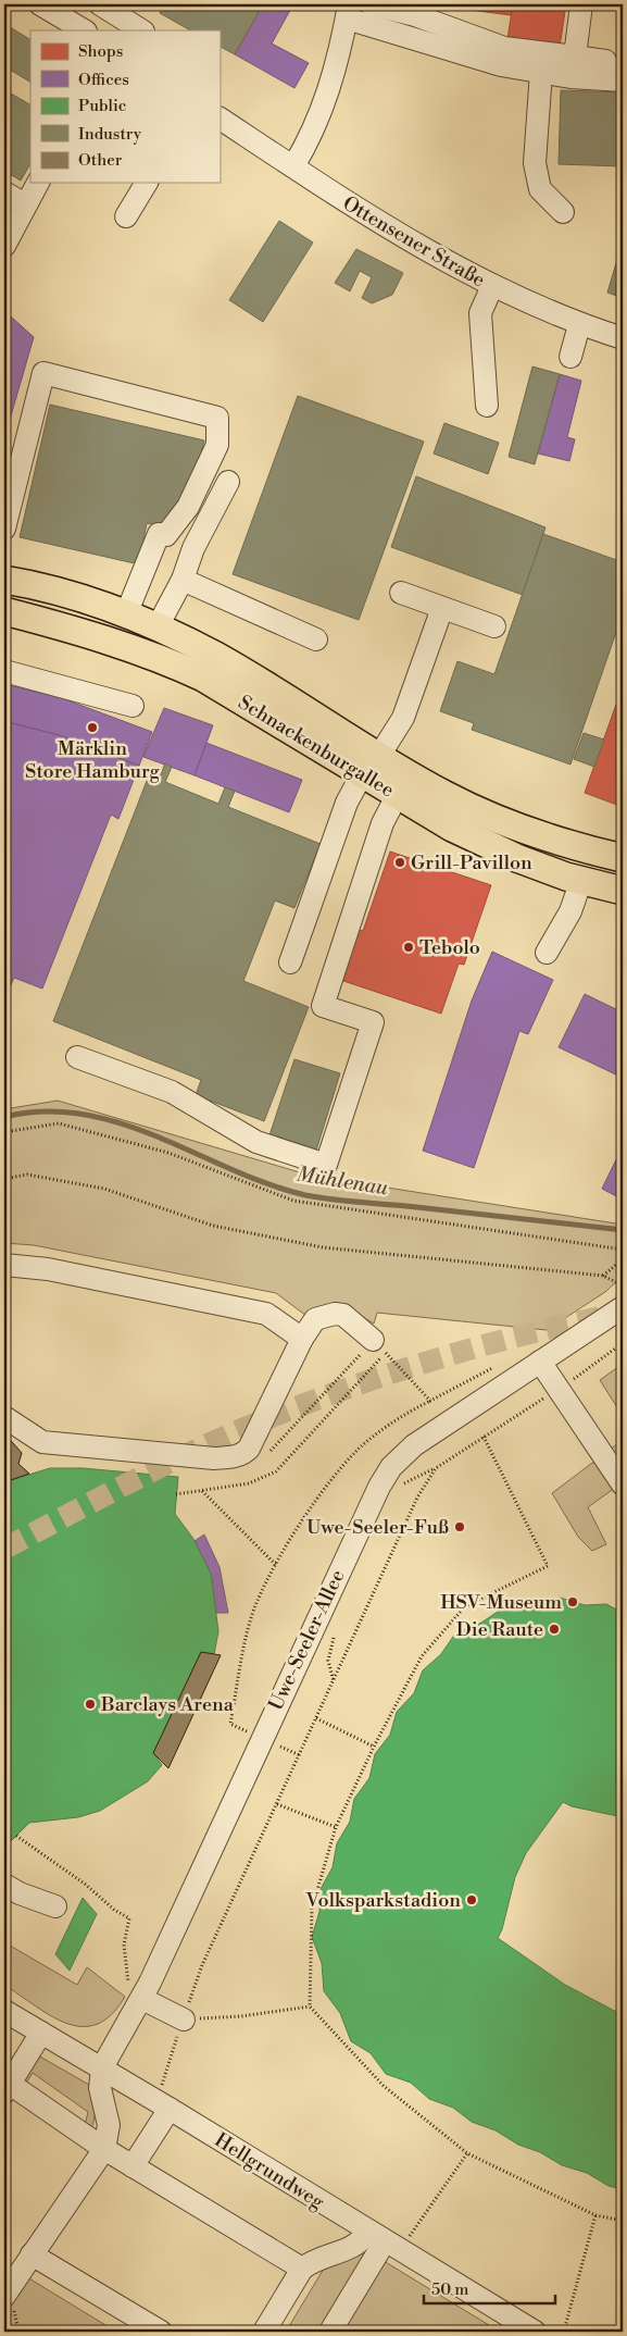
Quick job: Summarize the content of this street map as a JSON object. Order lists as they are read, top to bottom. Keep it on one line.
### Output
{"streets":{"main road":["Schnackenburgallee"],"street":["Ottensener Straße","Uwe-Seeler-Allee","Hellgrundweg"]},"crossings":[["Uwe-Seeler-Allee","Hellgrundweg"]],"water":["Mühlenau"],"places":["Märklin Store Hamburg","Grill-Pavillon","Tebolo","Uwe-Seeler-Fuß","HSV-Museum","Die Raute","Barclays Arena","Volksparkstadion"],"legend":["Shops","Offices","Public","Industry","Other"],"scale_bar":"50 m"}
